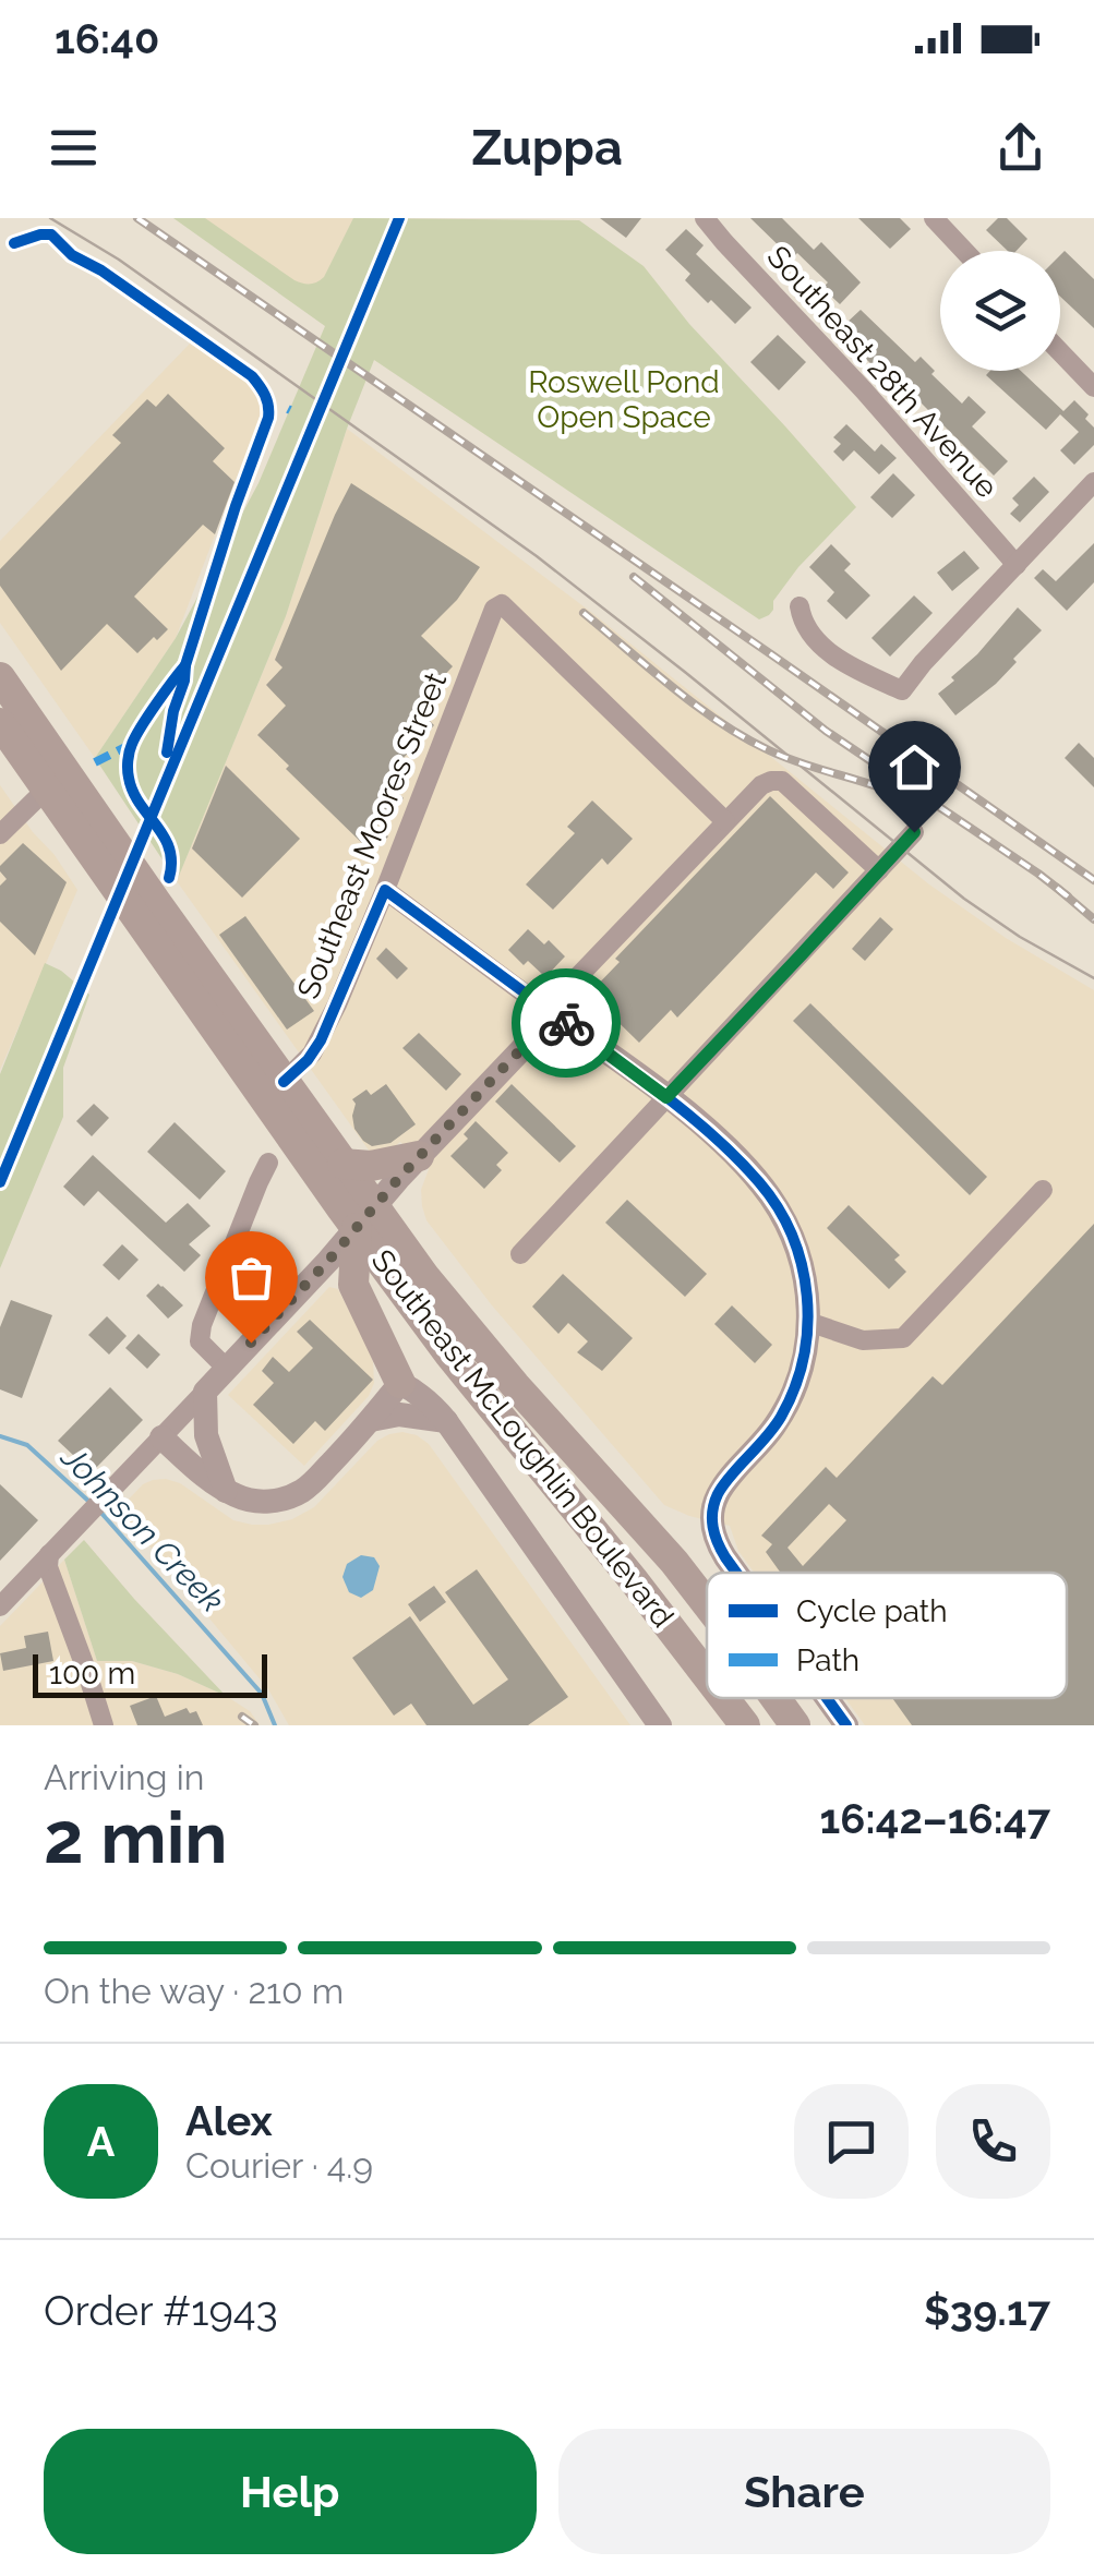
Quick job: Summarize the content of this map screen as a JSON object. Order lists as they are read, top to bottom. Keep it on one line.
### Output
{"streets":{"highway":["Southeast McLoughlin Boulevard"],"street":["Southeast 28th Avenue","Southeast Moores Street"]},"crossings":[["Southeast Moores Street","Southeast McLoughlin Boulevard"]],"water":["Johnson Creek"],"parks":["Roswell Pond Open Space"],"legend":["Cycle path","Path"],"scale_bar":"100 m","page":{"status":"16:40","header":"Zuppa","scale":"100 m","heading":["2 min","Arriving in","16:42–16:47"],"panel":["Alex","Courier · 4.9","Order #1943","$39.17"],"bar":"On the way · 210 m","round":"A","buttons":["Help","Share"]}}
